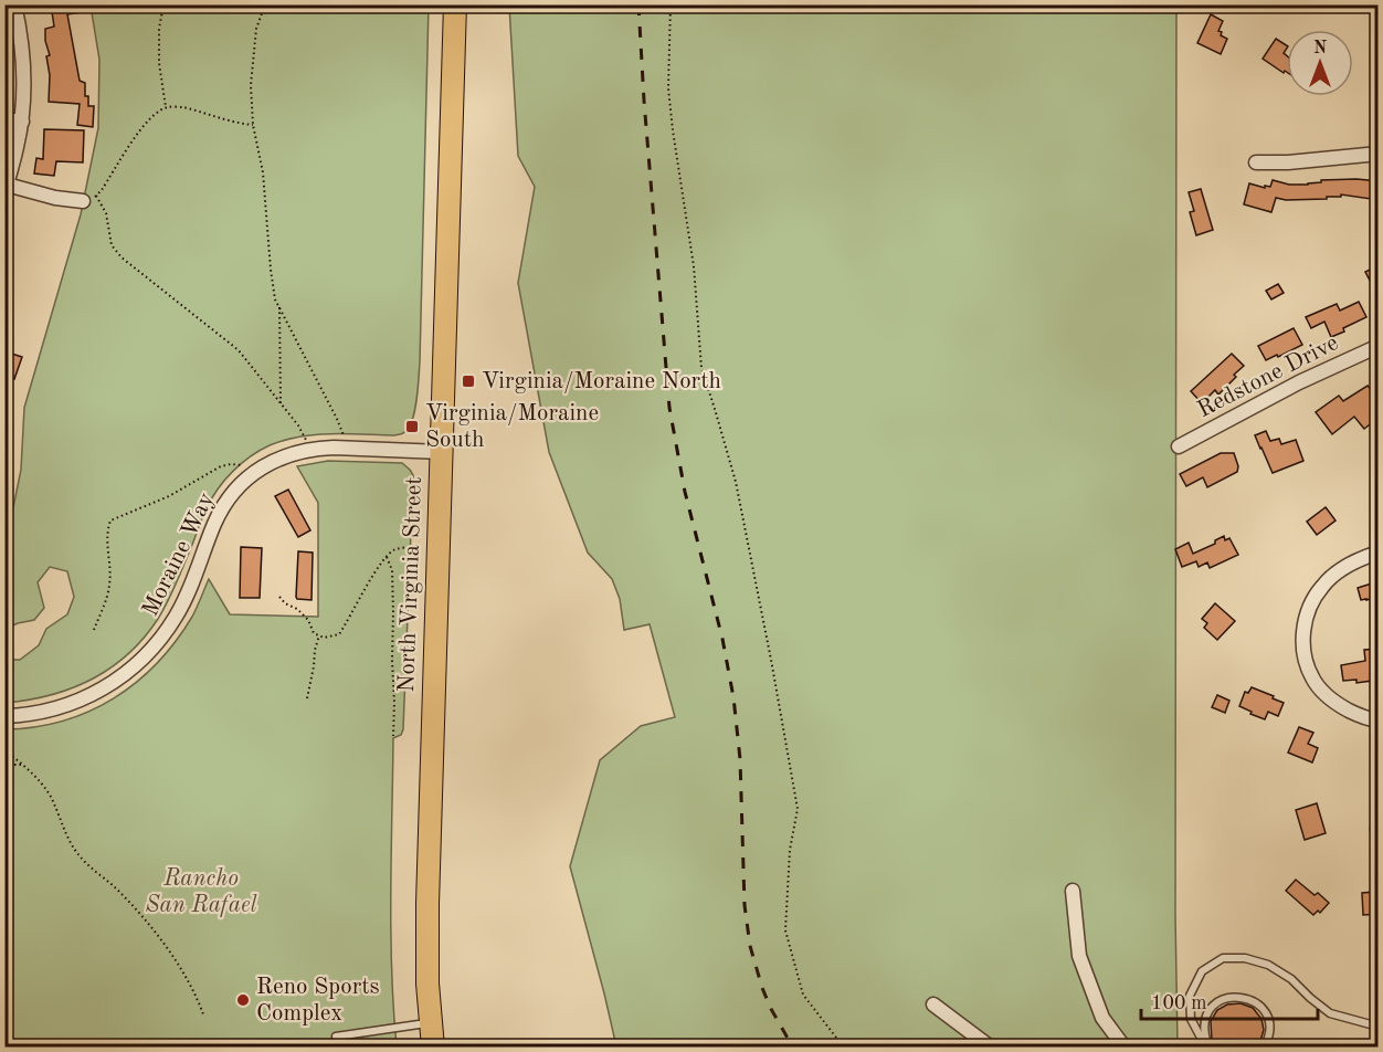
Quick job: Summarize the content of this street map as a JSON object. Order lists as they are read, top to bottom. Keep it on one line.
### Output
{"streets":{"main road":["North Virginia Street"],"street":["Redstone Drive","Moraine Way"]},"crossings":[["Moraine Way","North Virginia Street"]],"parks":["Rancho San Rafael"],"places":{"transit":["Virginia/Moraine North","Virginia/Moraine South"],"other":["Reno Sports Complex"]},"scale_bar":"100 m","north":"top"}
